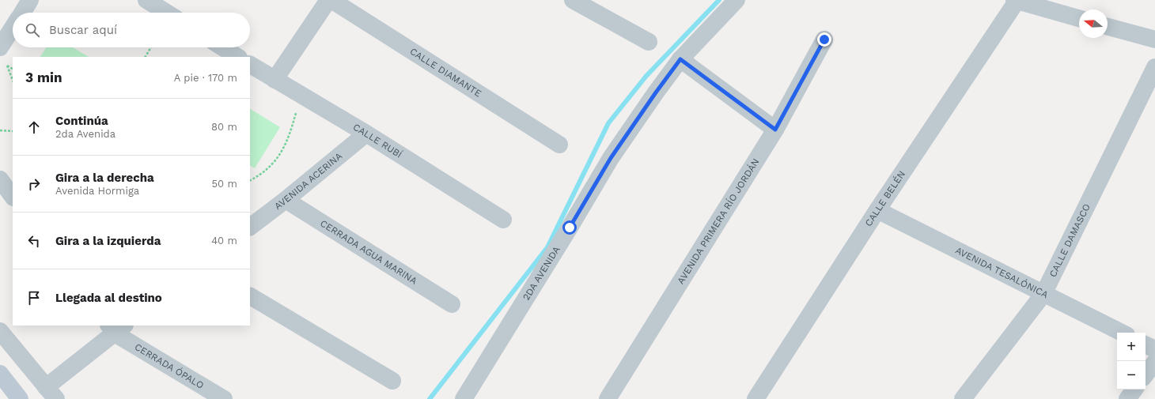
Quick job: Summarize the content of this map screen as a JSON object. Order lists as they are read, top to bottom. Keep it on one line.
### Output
{"streets":{"street":["CALLE DIAMANTE","CALLE RUBÍ","AVENIDA ACERINA","CALLE BELÉN","AVENIDA PRIMERA RÍO JORDÁN","CALLE DAMASCO","CERRADA AGUA MARINA","2DA AVENIDA","AVENIDA TESALÓNICA","CERRADA ÓPALO"]},"crossings":[["CALLE RUBÍ","AVENIDA ACERINA"],["AVENIDA ACERINA","CERRADA AGUA MARINA"],["CALLE BELÉN","AVENIDA TESALÓNICA"],["CALLE DAMASCO","AVENIDA TESALÓNICA"]],"north":"left","page":{"search":"Buscar aquí","heading":["3 min","A pie · 170 m"],"list":[["Continúa","2da Avenida","80 m"],["Gira a la derecha","Avenida Hormiga","50 m"],["Gira a la izquierda","40 m"],"Llegada al destino"],"map_buttons":["+","−"]}}
